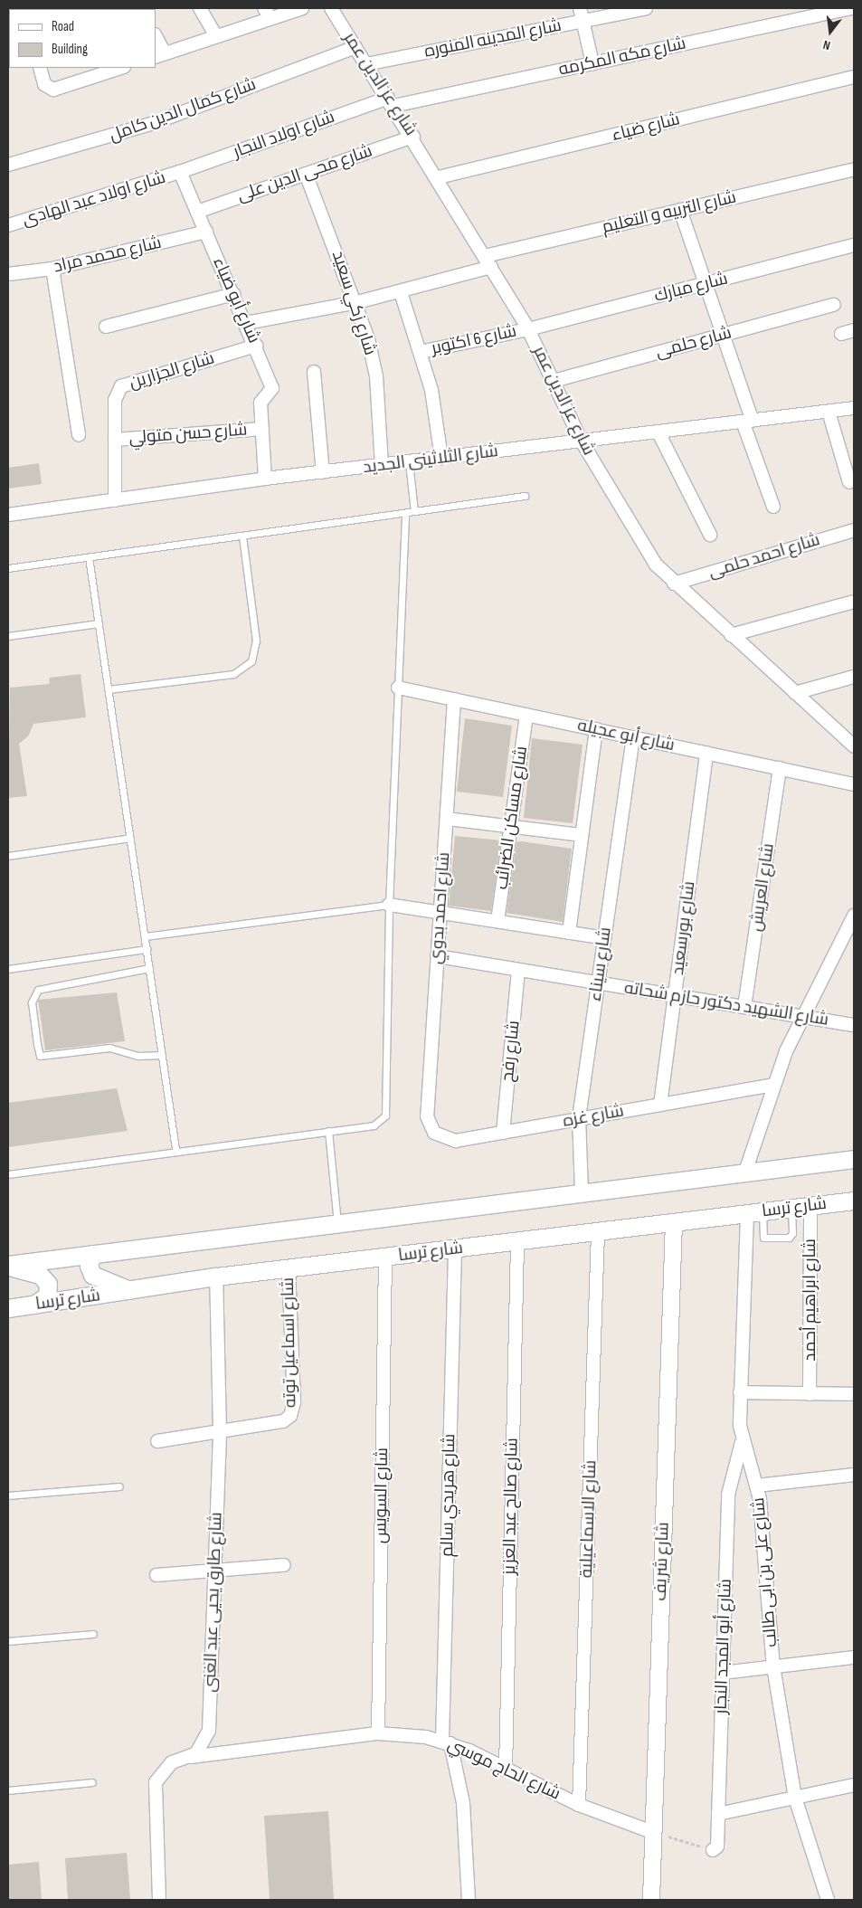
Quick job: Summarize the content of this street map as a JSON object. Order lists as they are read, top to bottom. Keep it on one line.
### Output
{"streets":{"main road":["شارع ترسا"],"street":["شارع المدينه المنوره","شارع مكه المكرمه","شارع عز الدين عمر","شارع كمال الدين كامل","شارع ضياء","شارع اولاد النجار","شارع محى الدين على","شارع اولاد عبد الهادى","شارع التربيه و التعليم","شارع محمد مراد","شارع مبارك","شارع أبو ضياء","شارع زكي سعيد","شارع 6 اكتوبر","شارع حلمى","شارع الجزارين","شارع حسن متولي","شارع الثلاثينى الجديد","شارع احمد حلمى","شارع أبو عجيله","شارع مساكن الضرائب","شارع العريش","شارع احمد بدوي","شارع بورسعيد","شارع سيناء","شارع الشهيد دكتور حازم شحاته","شارع رفح","شارع غزه","شارع ابراهيم أحمد","شارع اسماعيل توته","شارع السويس","شارع هريدي سالم","شارع صالح عبد العزيز","شارع الاسماعيلية","شارع شريف","شارع على بن ابى طالب","شارع طارق يحيى عبد الغنى","شارع أبو المجد النجار","شارع الحاج موسي"]},"crossings":[["شارع المدينه المنوره","شارع عز الدين عمر"],["شارع مكه المكرمه","شارع عز الدين عمر"],["شارع مكه المكرمه","شارع اولاد النجار"],["شارع عز الدين عمر","شارع كمال الدين كامل"],["شارع عز الدين عمر","شارع ضياء"],["شارع عز الدين عمر","شارع اولاد النجار"],["شارع عز الدين عمر","شارع محى الدين على"],["شارع عز الدين عمر","شارع التربيه و التعليم"],["شارع عز الدين عمر","شارع مبارك"],["شارع عز الدين عمر","شارع 6 اكتوبر"],["شارع عز الدين عمر","شارع حلمى"],["شارع عز الدين عمر","شارع الثلاثينى الجديد"],["شارع عز الدين عمر","شارع احمد حلمى"],["شارع اولاد النجار","شارع اولاد عبد الهادى"],["شارع اولاد النجار","شارع أبو ضياء"],["شارع محى الدين على","شارع أبو ضياء"],["شارع محى الدين على","شارع زكي سعيد"],["شارع اولاد عبد الهادى","شارع أبو ضياء"],["شارع التربيه و التعليم","شارع أبو ضياء"],["شارع التربيه و التعليم","شارع زكي سعيد"],["شارع محمد مراد","شارع أبو ضياء"],["شارع مبارك","شارع 6 اكتوبر"],["شارع أبو ضياء","شارع الجزارين"],["شارع أبو ضياء","شارع حسن متولي"],["شارع زكي سعيد","شارع الثلاثينى الجديد"],["شارع الجزارين","شارع حسن متولي"],["شارع الجزارين","شارع الثلاثينى الجديد"],["شارع أبو عجيله","شارع مساكن الضرائب"],["شارع أبو عجيله","شارع العريش"],["شارع أبو عجيله","شارع احمد بدوي"],["شارع أبو عجيله","شارع بورسعيد"],["شارع أبو عجيله","شارع سيناء"],["شارع العريش","شارع الشهيد دكتور حازم شحاته"],["شارع احمد بدوي","شارع الشهيد دكتور حازم شحاته"],["شارع احمد بدوي","شارع غزه"],["شارع بورسعيد","شارع الشهيد دكتور حازم شحاته"],["شارع بورسعيد","شارع غزه"],["شارع سيناء","شارع الشهيد دكتور حازم شحاته"],["شارع سيناء","شارع غزه"],["شارع الشهيد دكتور حازم شحاته","شارع رفح"],["شارع رفح","شارع غزه"],["شارع ترسا","شارع ابراهيم أحمد"],["شارع ترسا","شارع اسماعيل توته"],["شارع ترسا","شارع السويس"],["شارع ترسا","شارع هريدي سالم"],["شارع ترسا","شارع صالح عبد العزيز"],["شارع ترسا","شارع الاسماعيلية"],["شارع ترسا","شارع شريف"],["شارع ترسا","شارع على بن ابى طالب"],["شارع ترسا","شارع طارق يحيى عبد الغنى"],["شارع اسماعيل توته","شارع طارق يحيى عبد الغنى"],["شارع السويس","شارع الحاج موسي"],["شارع هريدي سالم","شارع الحاج موسي"],["شارع صالح عبد العزيز","شارع الحاج موسي"],["شارع الاسماعيلية","شارع الحاج موسي"],["شارع شريف","شارع الحاج موسي"],["شارع على بن ابى طالب","شارع أبو المجد النجار"],["شارع طارق يحيى عبد الغنى","شارع الحاج موسي"]],"legend":["Road","Building"],"north":"bottom"}
